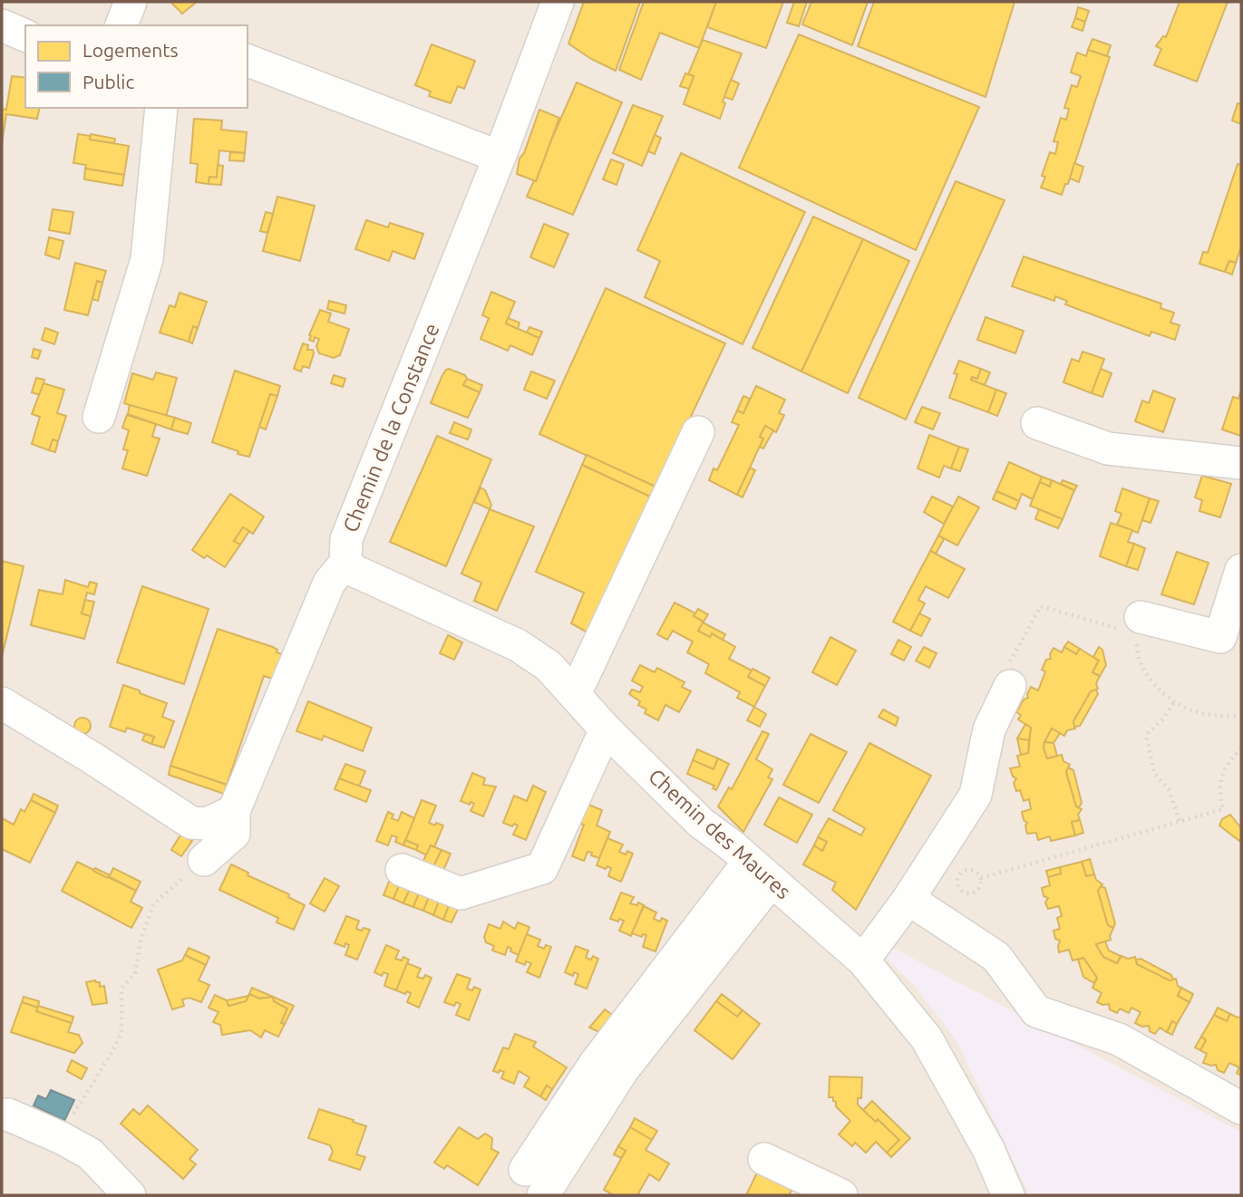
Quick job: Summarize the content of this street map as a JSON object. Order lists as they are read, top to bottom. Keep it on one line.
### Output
{"streets":{"street":["Chemin de la Constance","Chemin des Maures"]},"crossings":[["Chemin de la Constance","Chemin des Maures"]],"legend":["Logements","Public"]}
